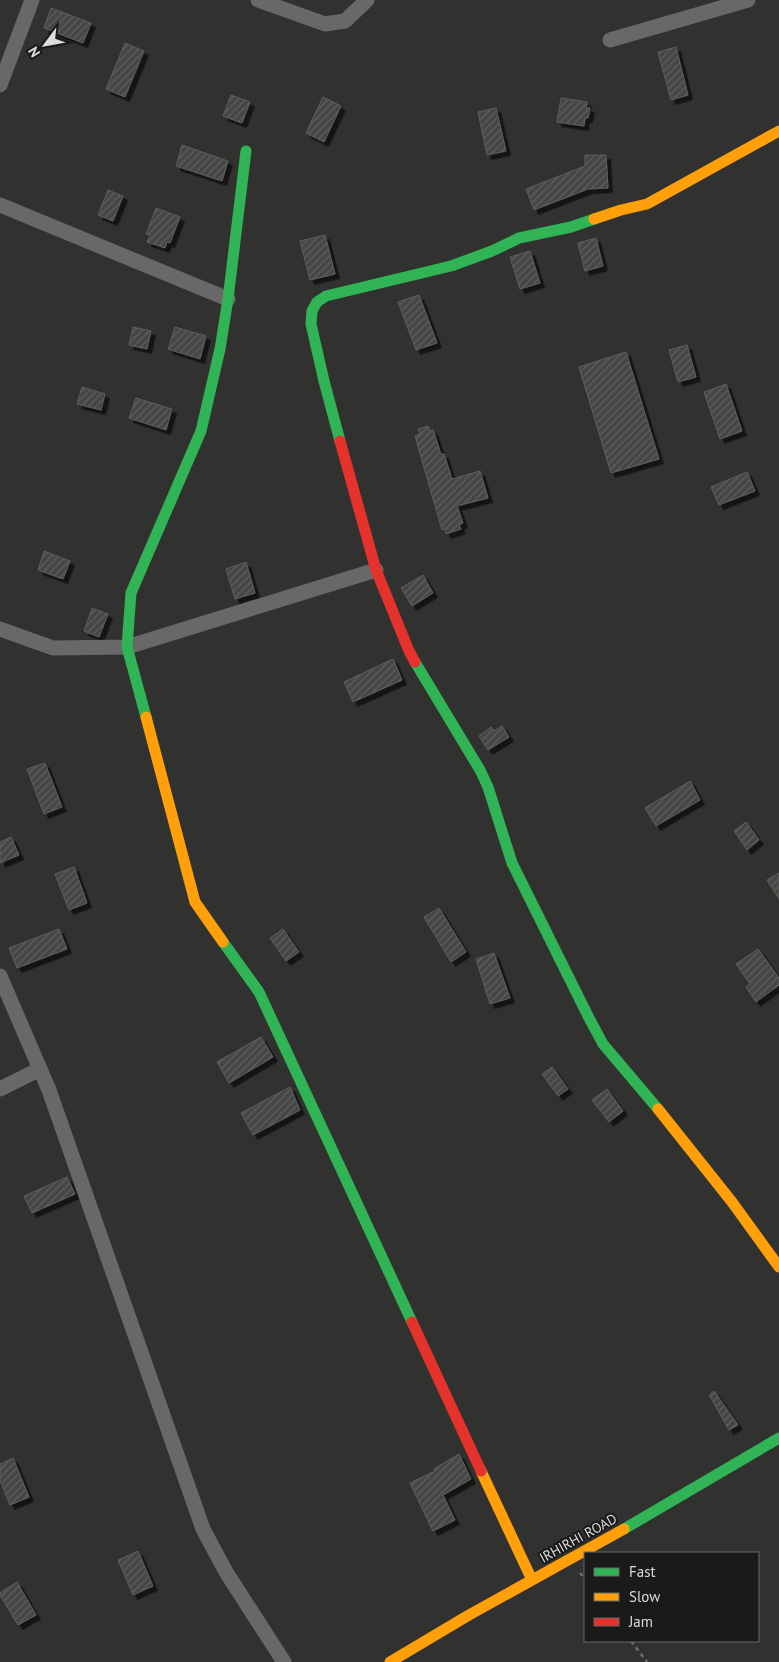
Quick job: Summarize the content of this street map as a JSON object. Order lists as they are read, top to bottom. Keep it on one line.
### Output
{"streets":{"street":["IRHIRHI ROAD"]},"legend":["Fast","Slow","Jam"],"north":"bottom left"}
